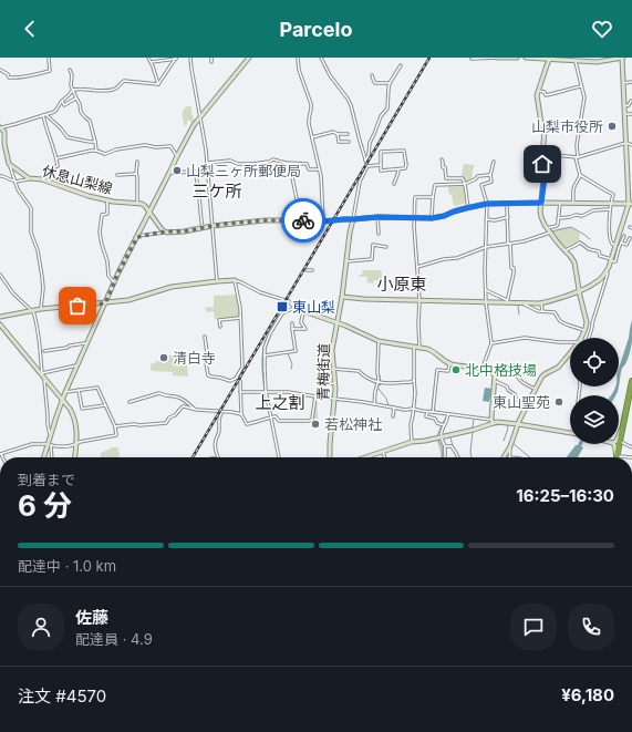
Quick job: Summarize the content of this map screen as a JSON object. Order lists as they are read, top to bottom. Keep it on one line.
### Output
{"streets":{"street":["休息山梨線","青梅街道"]},"districts":["三ケ所","小原東","上之割"],"places":{"other":["山梨市役所","山梨三ヶ所郵便局","清白寺","北中格技場","東山聖苑","若松神社"],"transit":["東山梨"]},"page":{"header":"Parcelo","heading":["6 分","到着まで","16:25–16:30"],"panel":["佐藤","配達員 · 4.9","注文 #4570","¥6,180"],"bar":"配達中 · 1.0 km"}}
